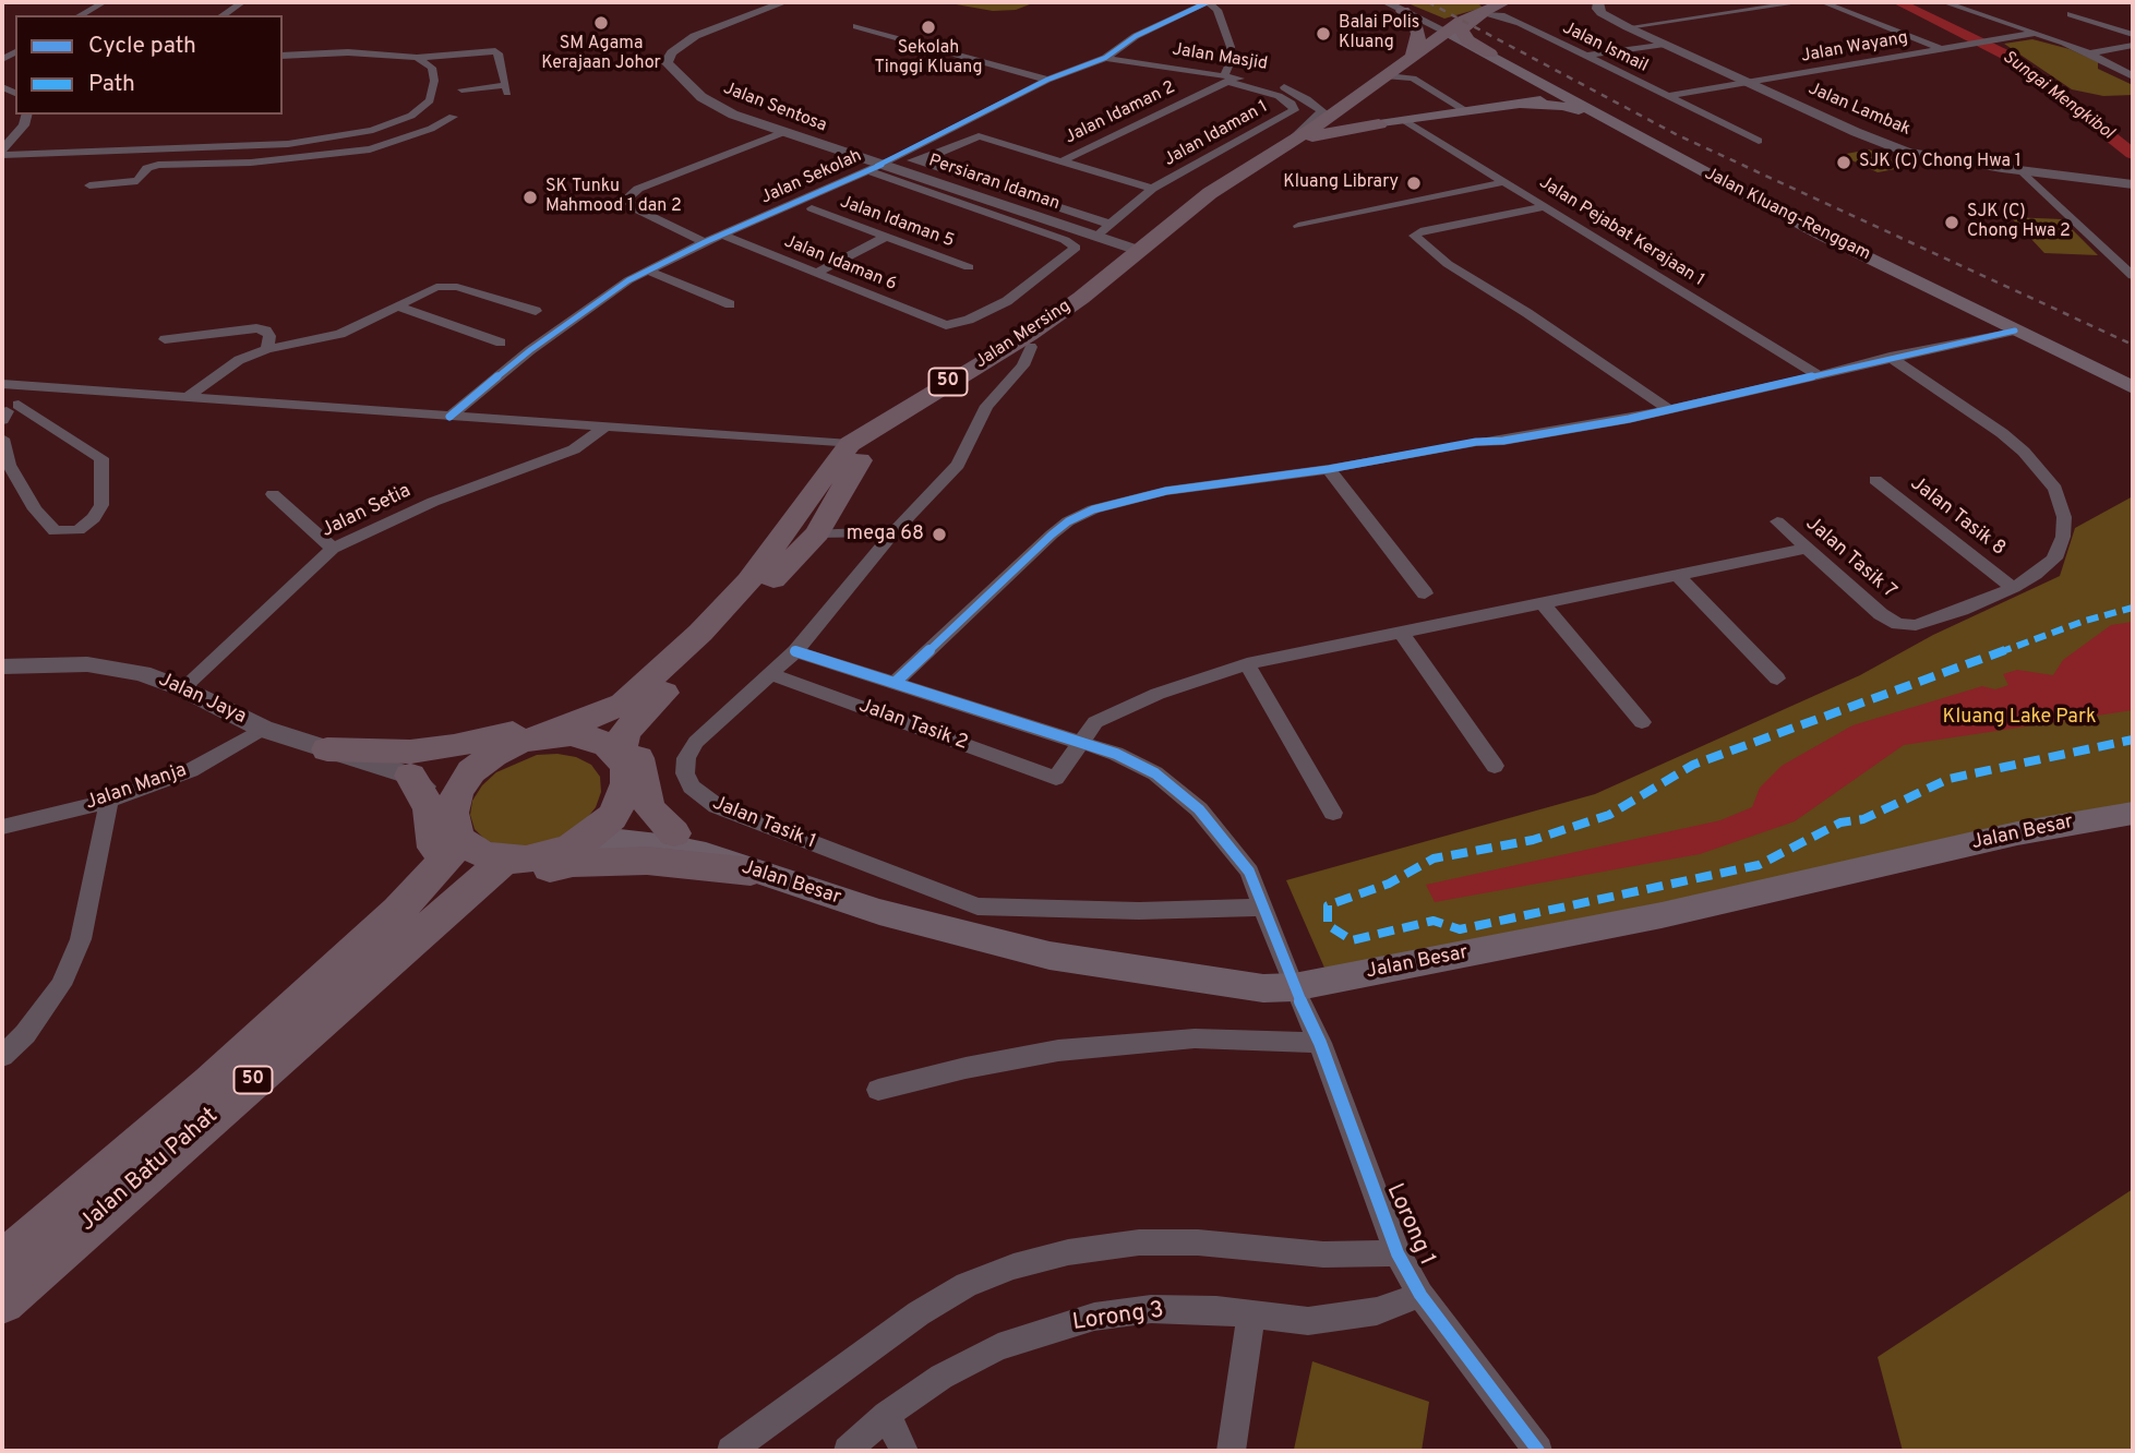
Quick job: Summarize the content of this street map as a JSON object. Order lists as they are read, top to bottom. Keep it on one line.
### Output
{"streets":{"highway":["Jalan Mersing","50","Jalan Batu Pahat"],"main road":["Jalan Kluang-Renggam","Jalan Besar"],"street":["Jalan Ismail","Jalan Wayang","Jalan Masjid","Jalan Sentosa","Jalan Lambak","Jalan Idaman 2","Jalan Idaman 1","Jalan Sekolah","Persiaran Idaman","Jalan Idaman 5","Jalan Pejabat Kerajaan 1","Jalan Idaman 6","Jalan Setia","Jalan Tasik 8","Jalan Tasik 7","Jalan Jaya","Jalan Tasik 2","Jalan Manja","Jalan Tasik 1","Lorong 1","Lorong 3"]},"crossings":[["Jalan Ismail","Jalan Wayang"],["Jalan Ismail","Jalan Mersing"],["Jalan Wayang","Jalan Lambak"],["Jalan Masjid","Jalan Idaman 2"],["Jalan Masjid","Jalan Idaman 1"],["Jalan Masjid","Jalan Sekolah"],["Jalan Sentosa","Jalan Sekolah"],["Jalan Sentosa","Persiaran Idaman"],["Jalan Idaman 2","Jalan Idaman 1"],["Jalan Idaman 1","Persiaran Idaman"],["Jalan Sekolah","Persiaran Idaman"],["Jalan Sekolah","Jalan Idaman 6"],["Persiaran Idaman","Jalan Idaman 6"],["Persiaran Idaman","Jalan Mersing"],["Jalan Kluang-Renggam","Jalan Mersing"],["Jalan Mersing","50"],["Jalan Mersing","Jalan Jaya"],["Jalan Mersing","Jalan Besar"],["Jalan Mersing","Jalan Batu Pahat"],["50","Jalan Jaya"],["50","Jalan Besar"],["50","Jalan Batu Pahat"],["Jalan Setia","Jalan Jaya"],["Jalan Tasik 8","Jalan Tasik 7"],["Jalan Jaya","Jalan Manja"],["Jalan Jaya","Jalan Besar"],["Jalan Jaya","Jalan Batu Pahat"],["Jalan Tasik 2","Jalan Tasik 1"],["Jalan Tasik 2","Lorong 1"],["Jalan Tasik 1","Lorong 1"],["Jalan Besar","Jalan Batu Pahat"],["Jalan Besar","Lorong 1"],["Lorong 1","Lorong 3"]],"water":["Sungai Mengkibol"],"parks":["Kluang Lake Park"],"places":["SM Agama Kerajaan Johor","Sekolah Tinggi Kluang","Balai Polis Kluang","SJK (C) Chong Hwa 1","Kluang Library","SK Tunku Mahmood 1 dan 2","SJK (C) Chong Hwa 2","mega 68"],"legend":["Cycle path","Path"]}
